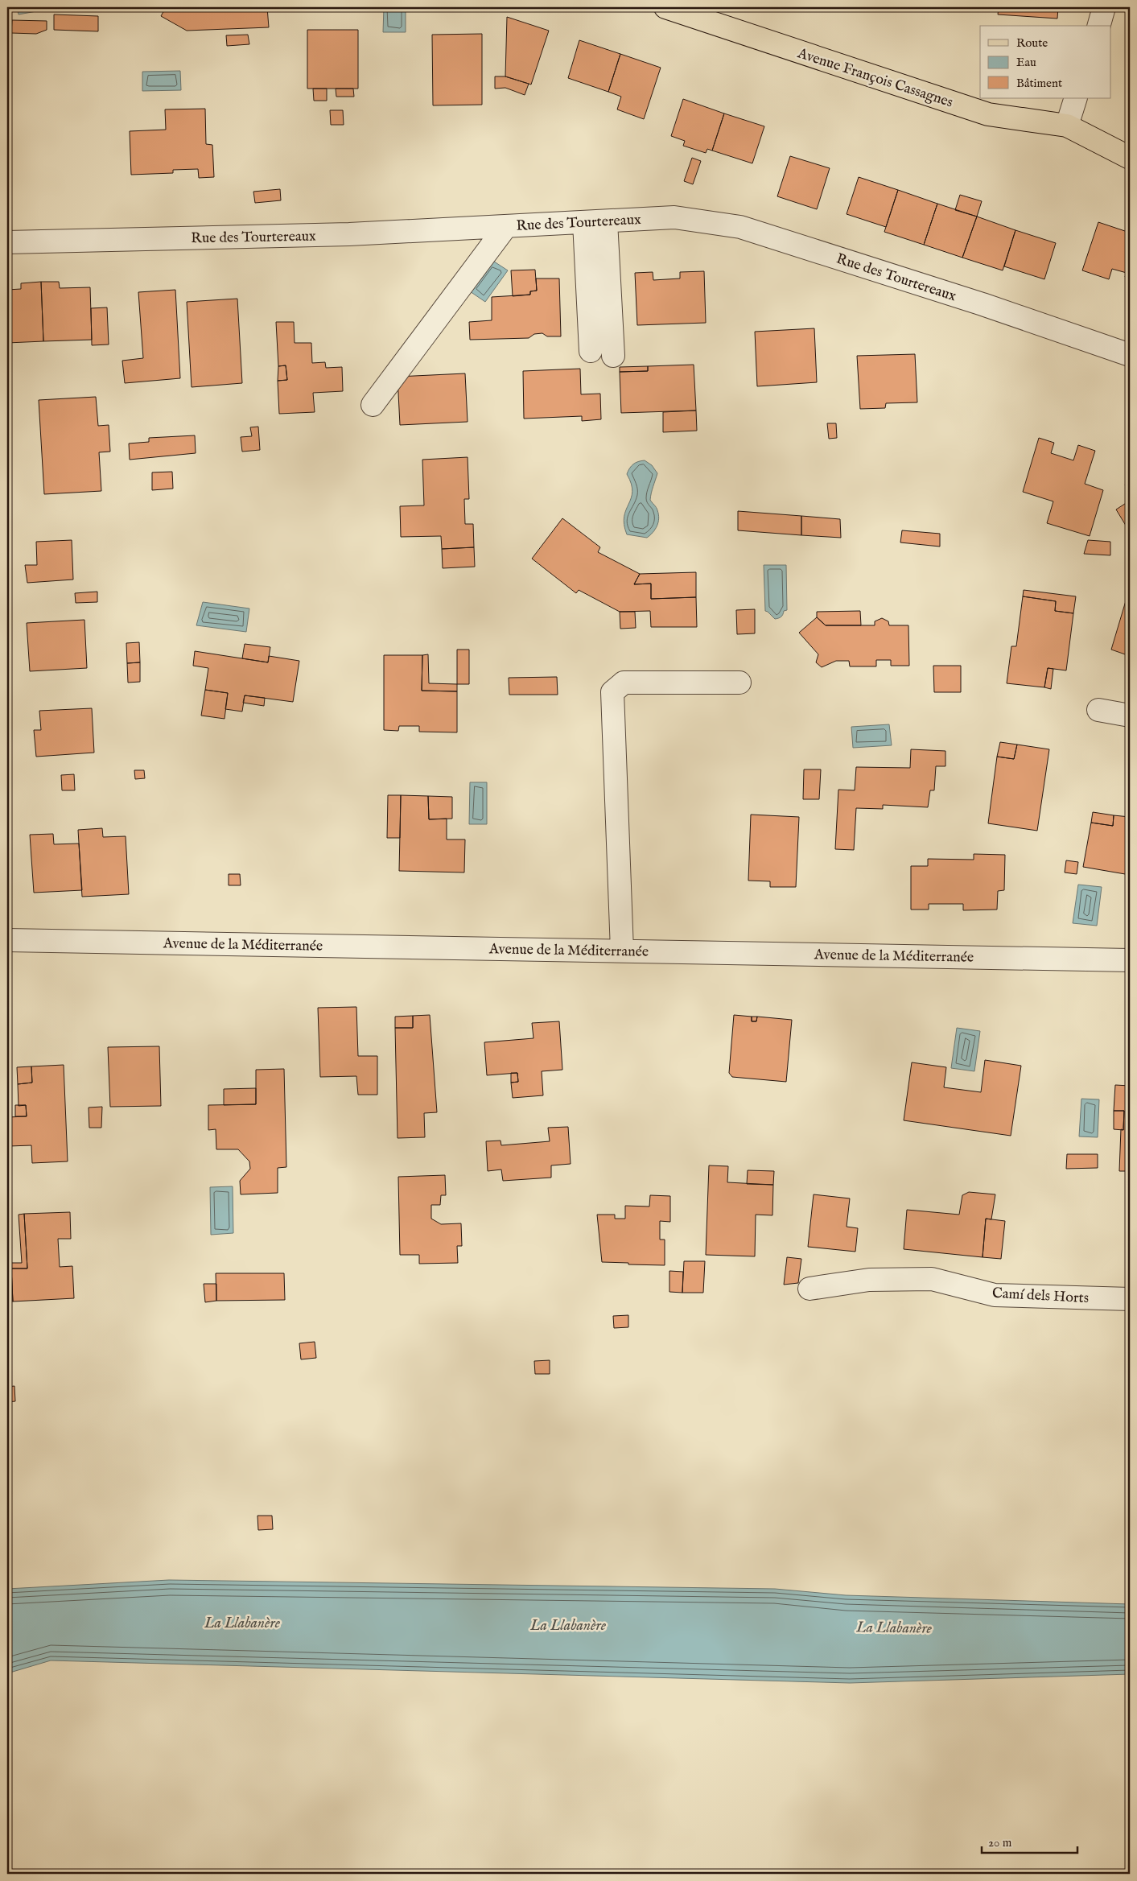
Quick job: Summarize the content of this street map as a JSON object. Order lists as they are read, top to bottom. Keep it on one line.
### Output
{"streets":{"main road":["Avenue François Cassagnes"],"street":["Rue des Tourtereaux","Avenue de la Méditerranée","Camí dels Horts"]},"water":["La Llabanère"],"legend":["Route","Eau","Bâtiment"],"scale_bar":"20 m"}
